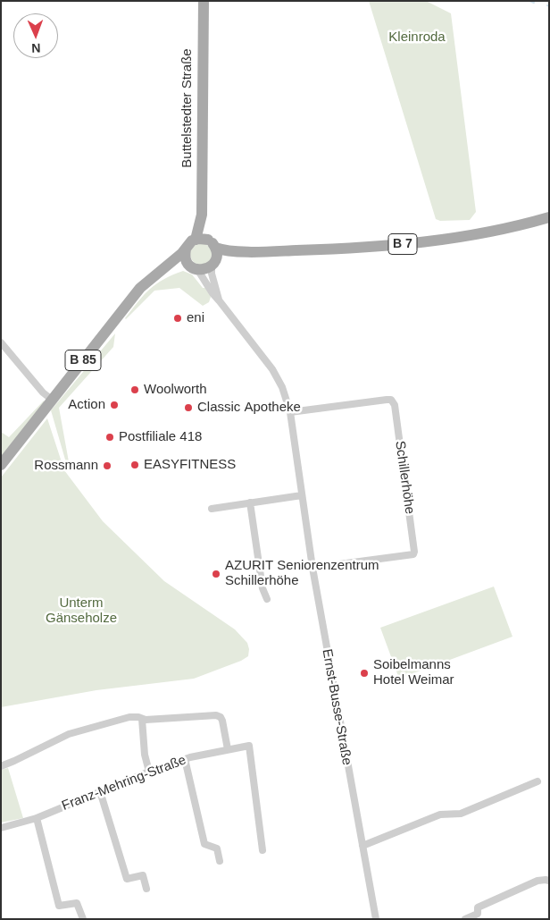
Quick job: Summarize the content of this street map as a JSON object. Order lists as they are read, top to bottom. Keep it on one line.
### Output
{"streets":{"main road":["Buttelstedter Straße","B 7","B 85"],"street":["Schillerhöhe","Ernst-Busse-Straße","Franz-Mehring-Straße"]},"crossings":[["B 7","B 85"],["B 7","Ernst-Busse-Straße"],["B 85","Ernst-Busse-Straße"],["Schillerhöhe","Ernst-Busse-Straße"]],"parks":["Kleinroda","Unterm Gänseholze"],"places":["eni","Woolworth","Action","Classic Apotheke","Postfiliale 418","EASYFITNESS","Rossmann","AZURIT Seniorenzentrum Schillerhöhe","Soibelmanns Hotel Weimar"],"north":"bottom"}
